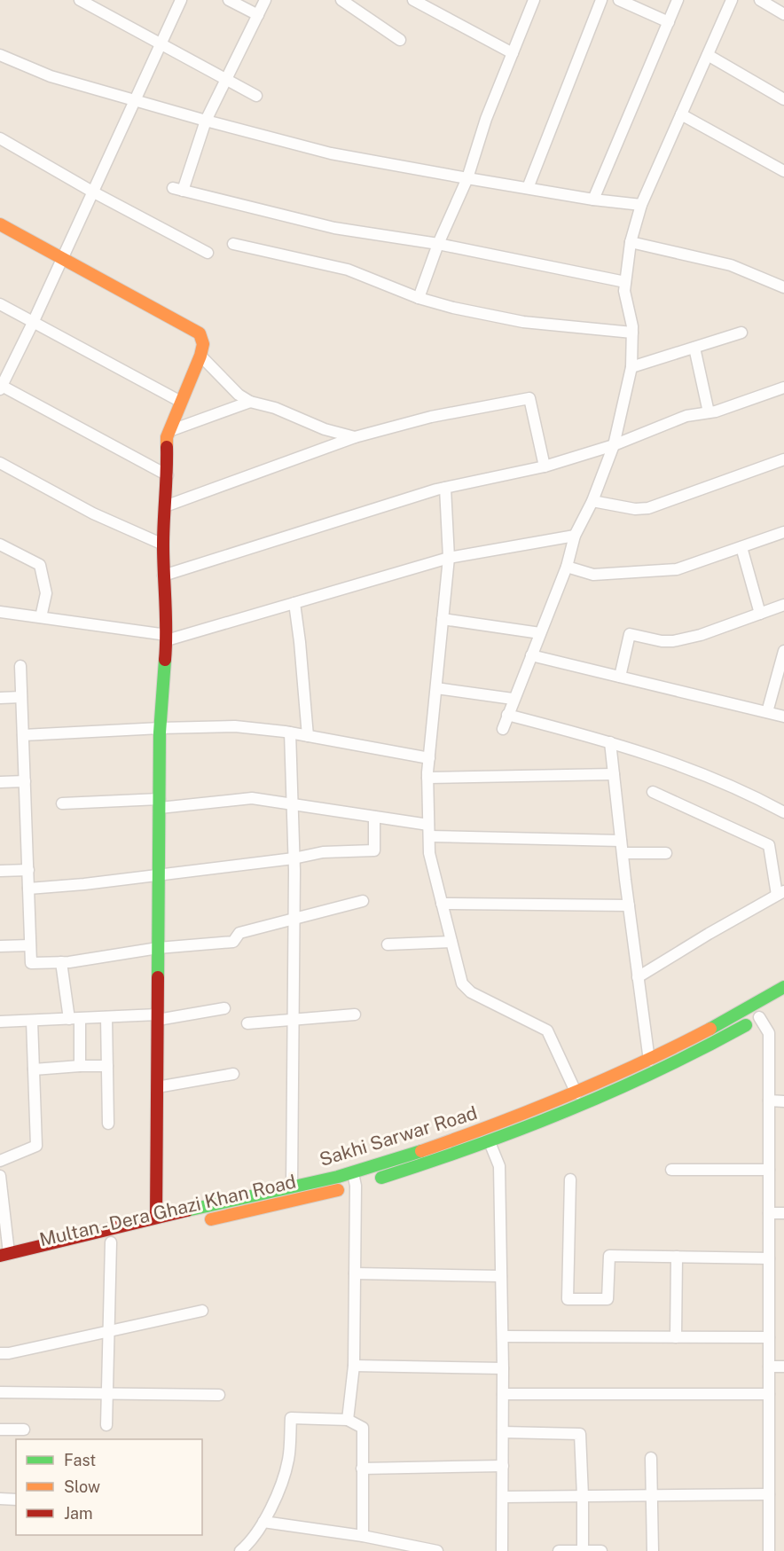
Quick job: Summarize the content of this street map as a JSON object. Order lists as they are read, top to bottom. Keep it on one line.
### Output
{"streets":{"main road":["Sakhi Sarwar Road","Multan - Dera Ghazi Khan Road"]},"legend":["Fast","Slow","Jam"]}
